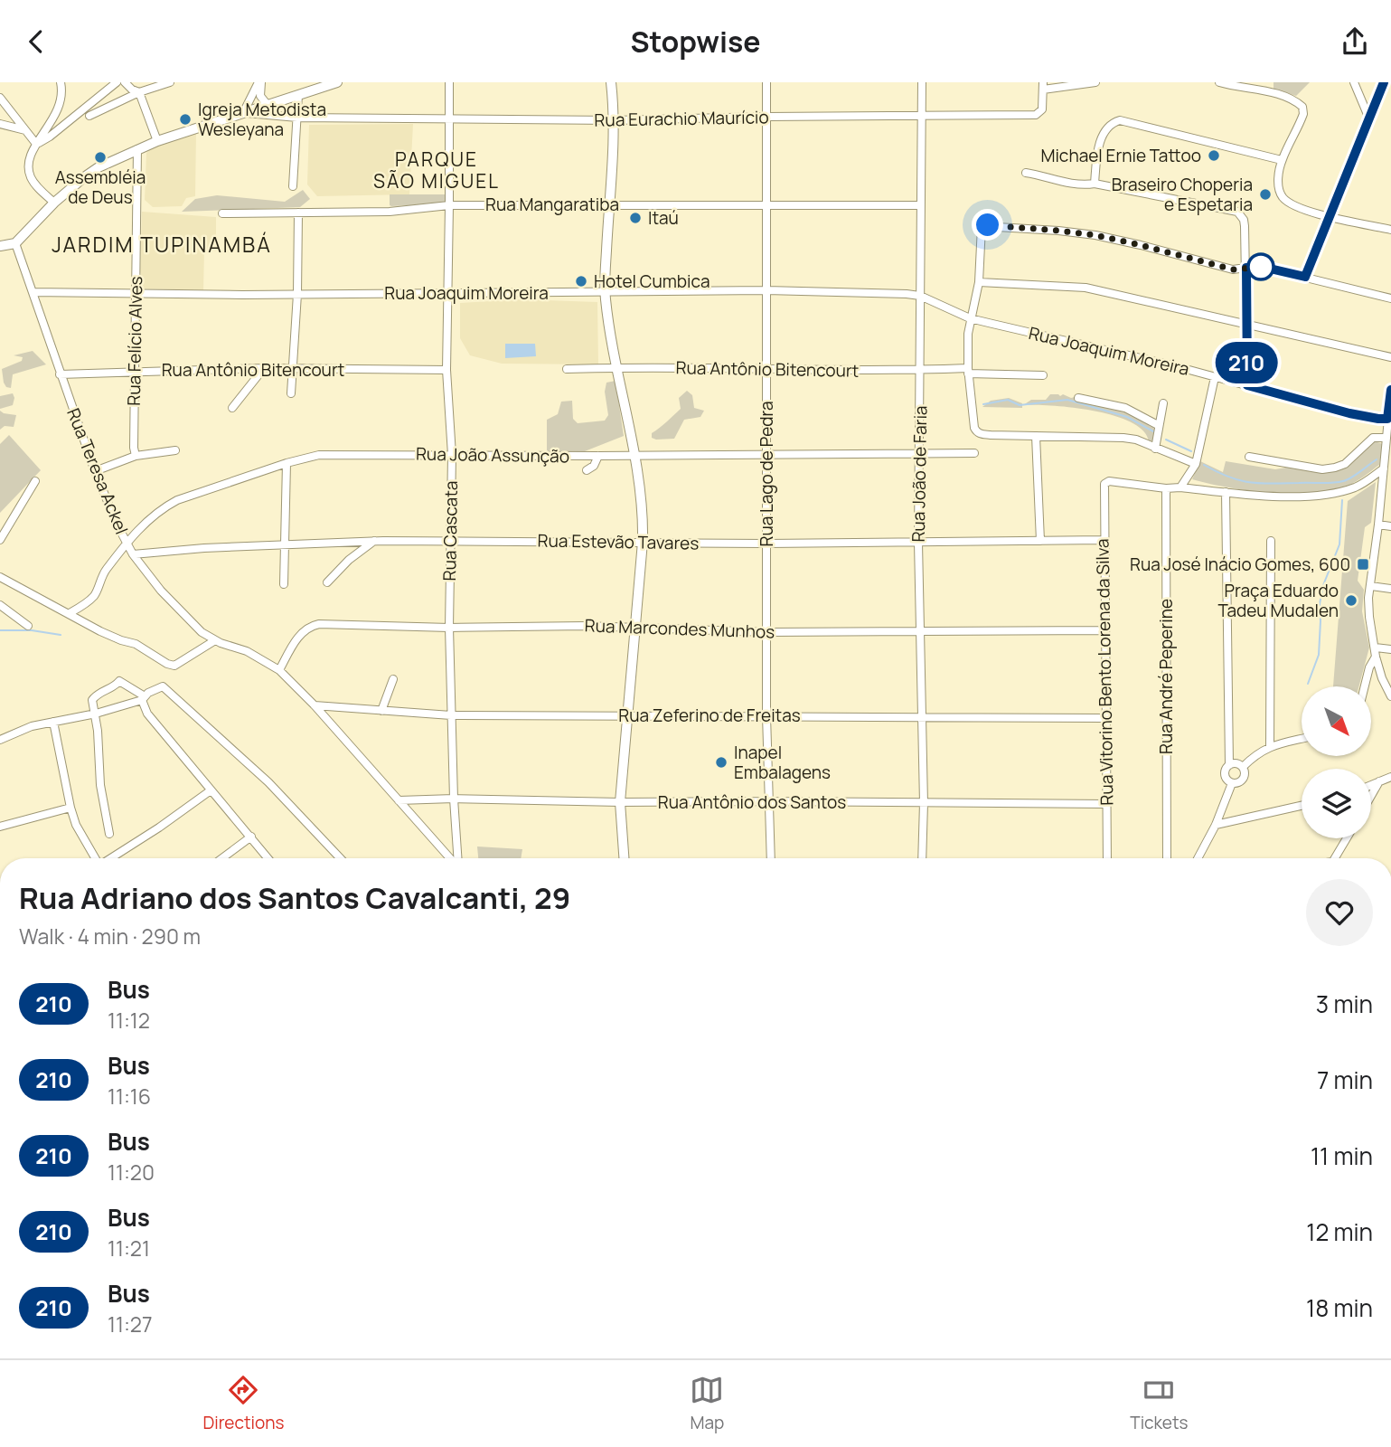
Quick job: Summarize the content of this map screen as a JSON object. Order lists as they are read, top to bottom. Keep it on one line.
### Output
{"streets":{"street":["Rua Eurachio Maurício","Rua Mangaratiba","Rua Joaquim Moreira","Rua Felício Alves","Rua Antônio Bitencourt","Rua João Assunção","Rua Teresa Ackel","Rua Lago de Pedra","Rua João de Faria","Rua Cascata","Rua Estevão Tavares","Rua Marcondes Munhos","Rua Vitorino Bento Lorena da Silva","Rua André Peperine","Rua Zeferino de Freitas","Rua Antônio dos Santos"]},"crossings":[["Rua Eurachio Maurício","Rua Lago de Pedra"],["Rua Eurachio Maurício","Rua João de Faria"],["Rua Eurachio Maurício","Rua Cascata"],["Rua Mangaratiba","Rua Lago de Pedra"],["Rua Mangaratiba","Rua João de Faria"],["Rua Mangaratiba","Rua Cascata"],["Rua Joaquim Moreira","Rua Felício Alves"],["Rua Joaquim Moreira","Rua Teresa Ackel"],["Rua Joaquim Moreira","Rua Lago de Pedra"],["Rua Joaquim Moreira","Rua João de Faria"],["Rua Joaquim Moreira","Rua Cascata"],["Rua Felício Alves","Rua Antônio Bitencourt"],["Rua Antônio Bitencourt","Rua Teresa Ackel"],["Rua Antônio Bitencourt","Rua Lago de Pedra"],["Rua Antônio Bitencourt","Rua João de Faria"],["Rua Antônio Bitencourt","Rua Cascata"],["Rua João Assunção","Rua Teresa Ackel"],["Rua João Assunção","Rua Lago de Pedra"],["Rua João Assunção","Rua João de Faria"],["Rua João Assunção","Rua Cascata"],["Rua Teresa Ackel","Rua Estevão Tavares"],["Rua Teresa Ackel","Rua Marcondes Munhos"],["Rua Teresa Ackel","Rua Zeferino de Freitas"],["Rua Teresa Ackel","Rua Antônio dos Santos"],["Rua Lago de Pedra","Rua Estevão Tavares"],["Rua Lago de Pedra","Rua Marcondes Munhos"],["Rua Lago de Pedra","Rua Zeferino de Freitas"],["Rua Lago de Pedra","Rua Antônio dos Santos"],["Rua João de Faria","Rua Estevão Tavares"],["Rua João de Faria","Rua Marcondes Munhos"],["Rua João de Faria","Rua Zeferino de Freitas"],["Rua João de Faria","Rua Antônio dos Santos"],["Rua Cascata","Rua Estevão Tavares"],["Rua Cascata","Rua Marcondes Munhos"],["Rua Cascata","Rua Zeferino de Freitas"],["Rua Cascata","Rua Antônio dos Santos"],["Rua Estevão Tavares","Rua Vitorino Bento Lorena da Silva"],["Rua Marcondes Munhos","Rua Vitorino Bento Lorena da Silva"],["Rua Vitorino Bento Lorena da Silva","Rua André Peperine"],["Rua Vitorino Bento Lorena da Silva","Rua Zeferino de Freitas"],["Rua Vitorino Bento Lorena da Silva","Rua Antônio dos Santos"]],"districts":["PARQUE SÃO MIGUEL","JARDIM TUPINAMBÁ"],"places":{"other":["Igreja Metodista Wesleyana","Michael Ernie Tattoo","Assembléia de Deus","Braseiro Choperia e Espetaria","Itaú","Hotel Cumbica","Praça Eduardo Tadeu Mudalen","Inapel Embalagens"],"transit":["Rua José Inácio Gomes, 600"]},"lines":["bus line 210"],"north":"bottom right","page":{"header":"Stopwise","on_map":"210","heading":["Rua Adriano dos Santos Cavalcanti, 29","Walk · 4 min · 290 m"],"list":[{"mark":"210","name":"Bus","note":"11:12","value":"3 min"},{"mark":"210","name":"Bus","note":"11:16","value":"7 min"},{"mark":"210","name":"Bus","note":"11:20","value":"11 min"},{"mark":"210","name":"Bus","note":"11:21","value":"12 min"},{"mark":"210","name":"Bus","note":"11:27","value":"18 min"}],"tabs":["Directions","Map","Tickets"]}}
